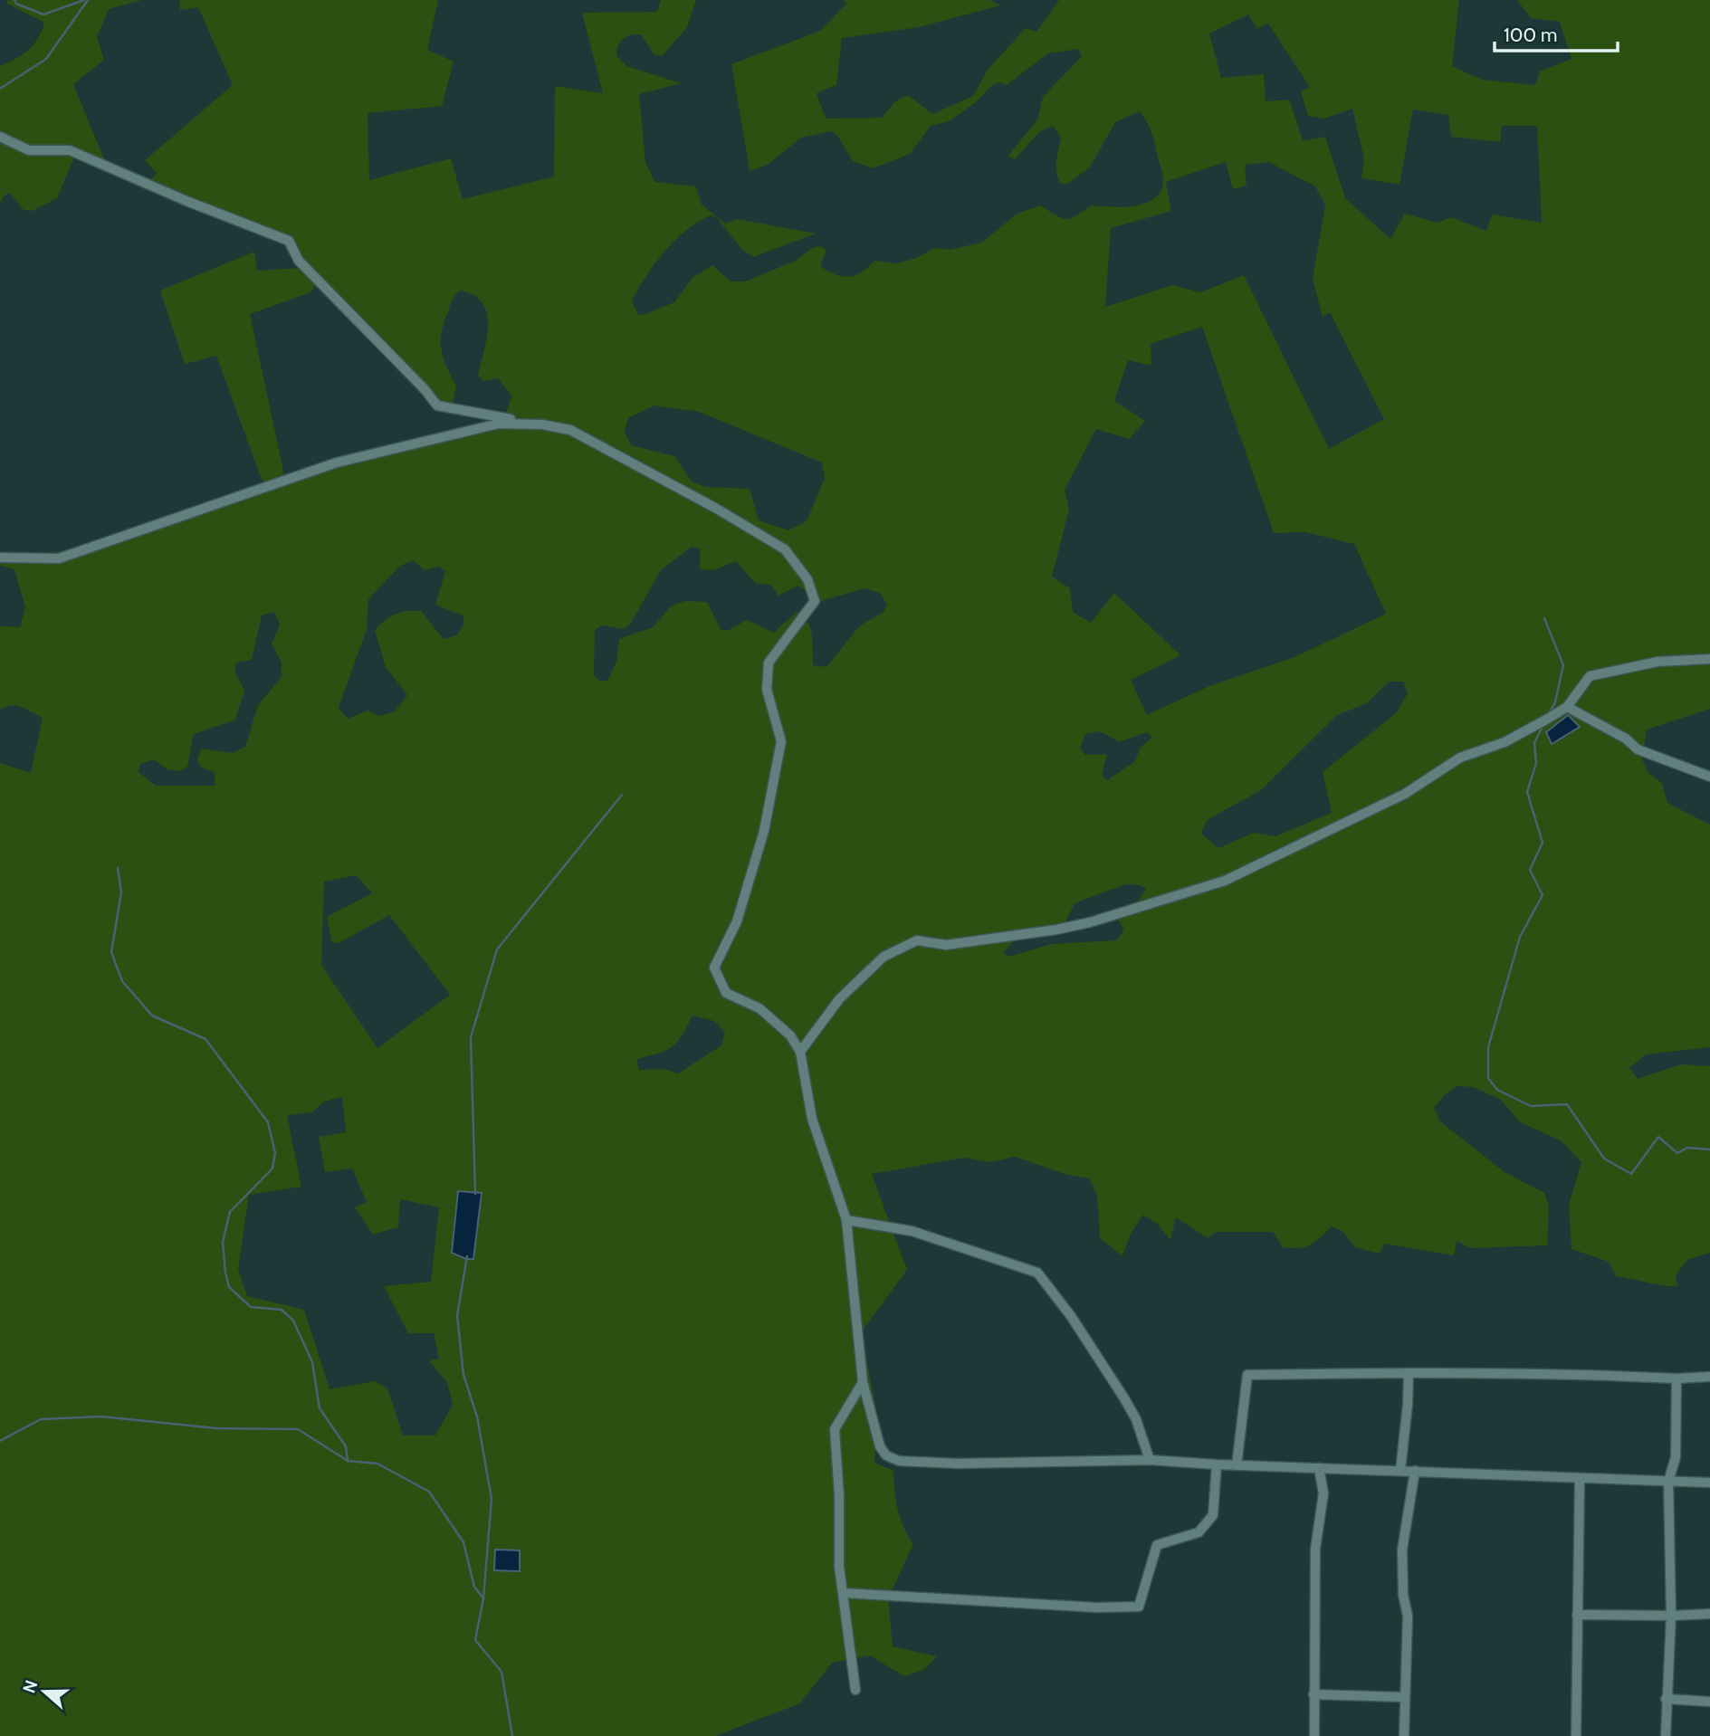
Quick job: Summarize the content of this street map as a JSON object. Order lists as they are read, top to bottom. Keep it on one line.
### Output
{"scale_bar":"100 m","north":"left"}
